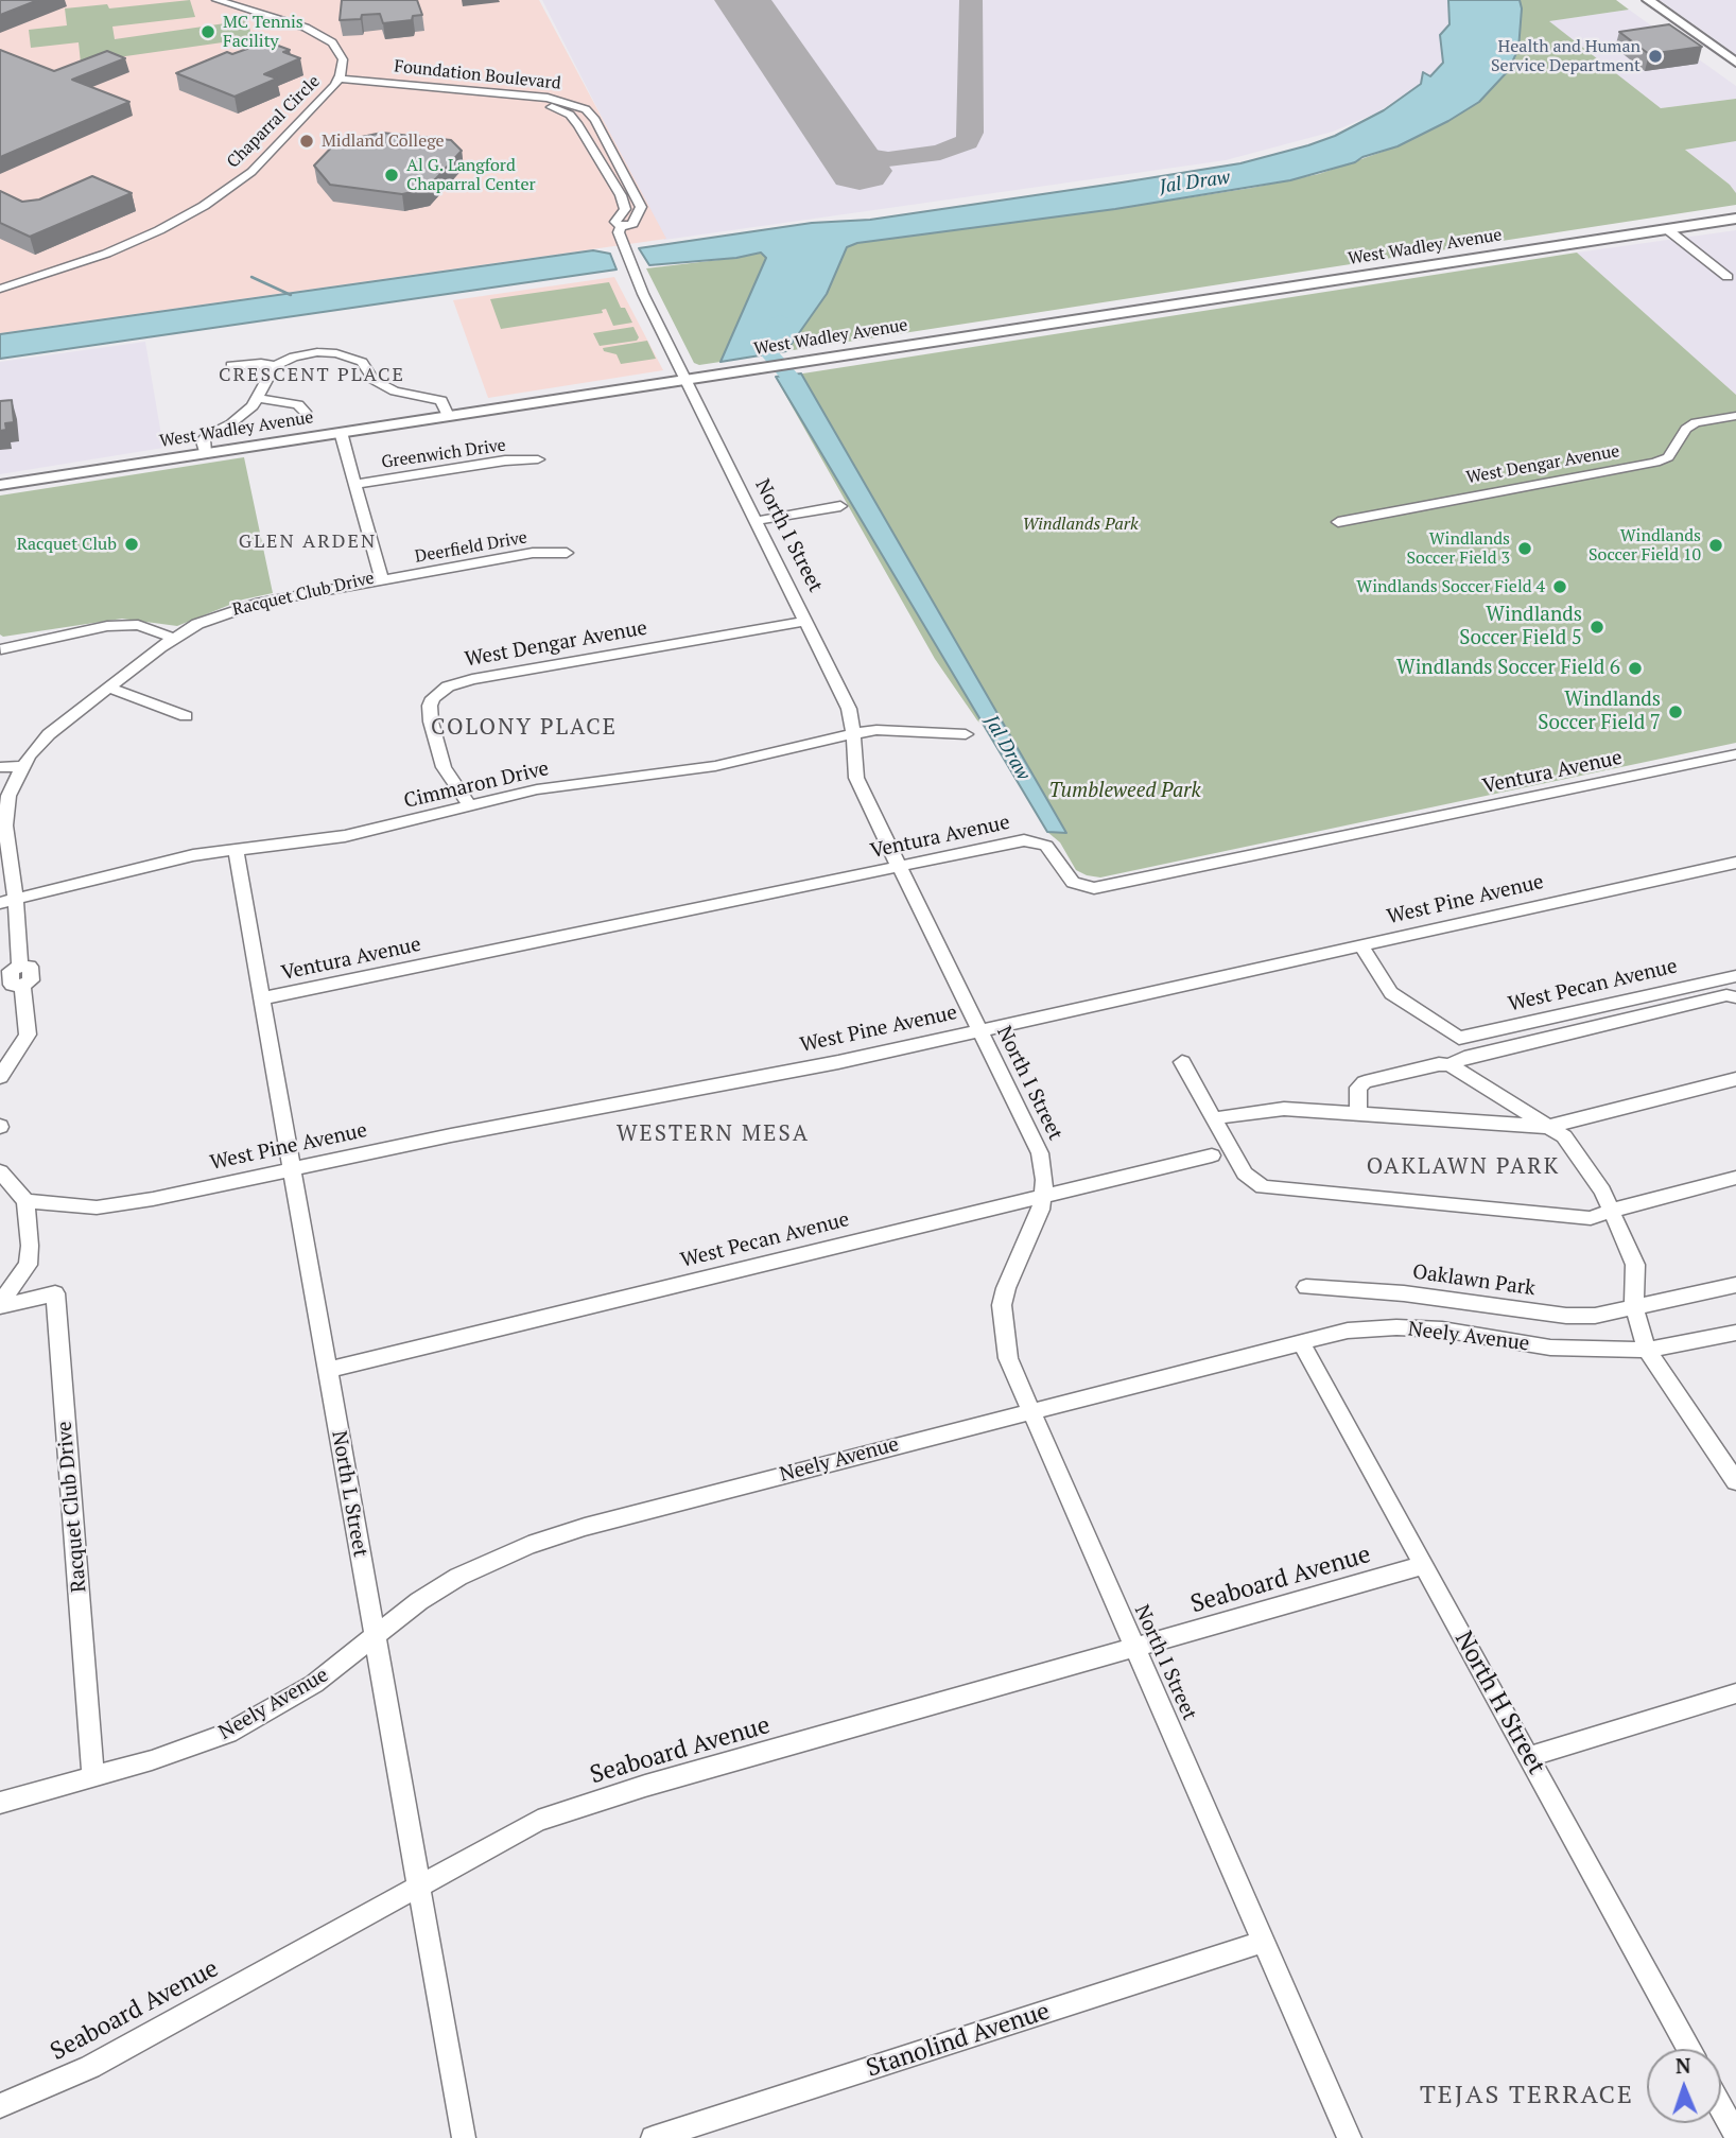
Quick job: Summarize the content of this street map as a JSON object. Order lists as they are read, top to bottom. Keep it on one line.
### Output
{"streets":{"main road":["West Wadley Avenue"],"street":["Foundation Boulevard","Chaparral Circle","Greenwich Drive","West Dengar Avenue","North I Street","Deerfield Drive","Racquet Club Drive","Ventura Avenue","Cimmaron Drive","West Pine Avenue","West Pecan Avenue","Oaklawn Park","Neely Avenue","North L Street","Seaboard Avenue","North H Street","Stanolind Avenue"]},"crossings":[["Foundation Boulevard","Chaparral Circle"],["Foundation Boulevard","North I Street"],["West Wadley Avenue","North I Street"],["West Wadley Avenue","Racquet Club Drive"],["Greenwich Drive","Racquet Club Drive"],["West Dengar Avenue","North I Street"],["West Dengar Avenue","Cimmaron Drive"],["North I Street","Ventura Avenue"],["North I Street","Cimmaron Drive"],["North I Street","West Pine Avenue"],["North I Street","West Pecan Avenue"],["North I Street","Neely Avenue"],["North I Street","Seaboard Avenue"],["North I Street","Stanolind Avenue"],["Deerfield Drive","Racquet Club Drive"],["Racquet Club Drive","Cimmaron Drive"],["Racquet Club Drive","West Pine Avenue"],["Racquet Club Drive","Neely Avenue"],["Ventura Avenue","North L Street"],["Cimmaron Drive","North L Street"],["West Pine Avenue","West Pecan Avenue"],["West Pine Avenue","North L Street"],["West Pecan Avenue","North L Street"],["Neely Avenue","North L Street"],["Neely Avenue","North H Street"],["North L Street","Seaboard Avenue"],["Seaboard Avenue","North H Street"]],"districts":["CRESCENT PLACE","GLEN ARDEN","COLONY PLACE","WESTERN MESA","OAKLAWN PARK","TEJAS TERRACE"],"water":["Jal Draw"],"parks":["Windlands Park","Tumbleweed Park"],"places":["MC Tennis Facility","Health and Human Service Department","Midland College","Al G. Langford Chaparral Center","Racquet Club","Windlands Soccer Field 10","Windlands Soccer Field 3","Windlands Soccer Field 4","Windlands Soccer Field 5","Windlands Soccer Field 6","Windlands Soccer Field 7"],"north":"top"}
